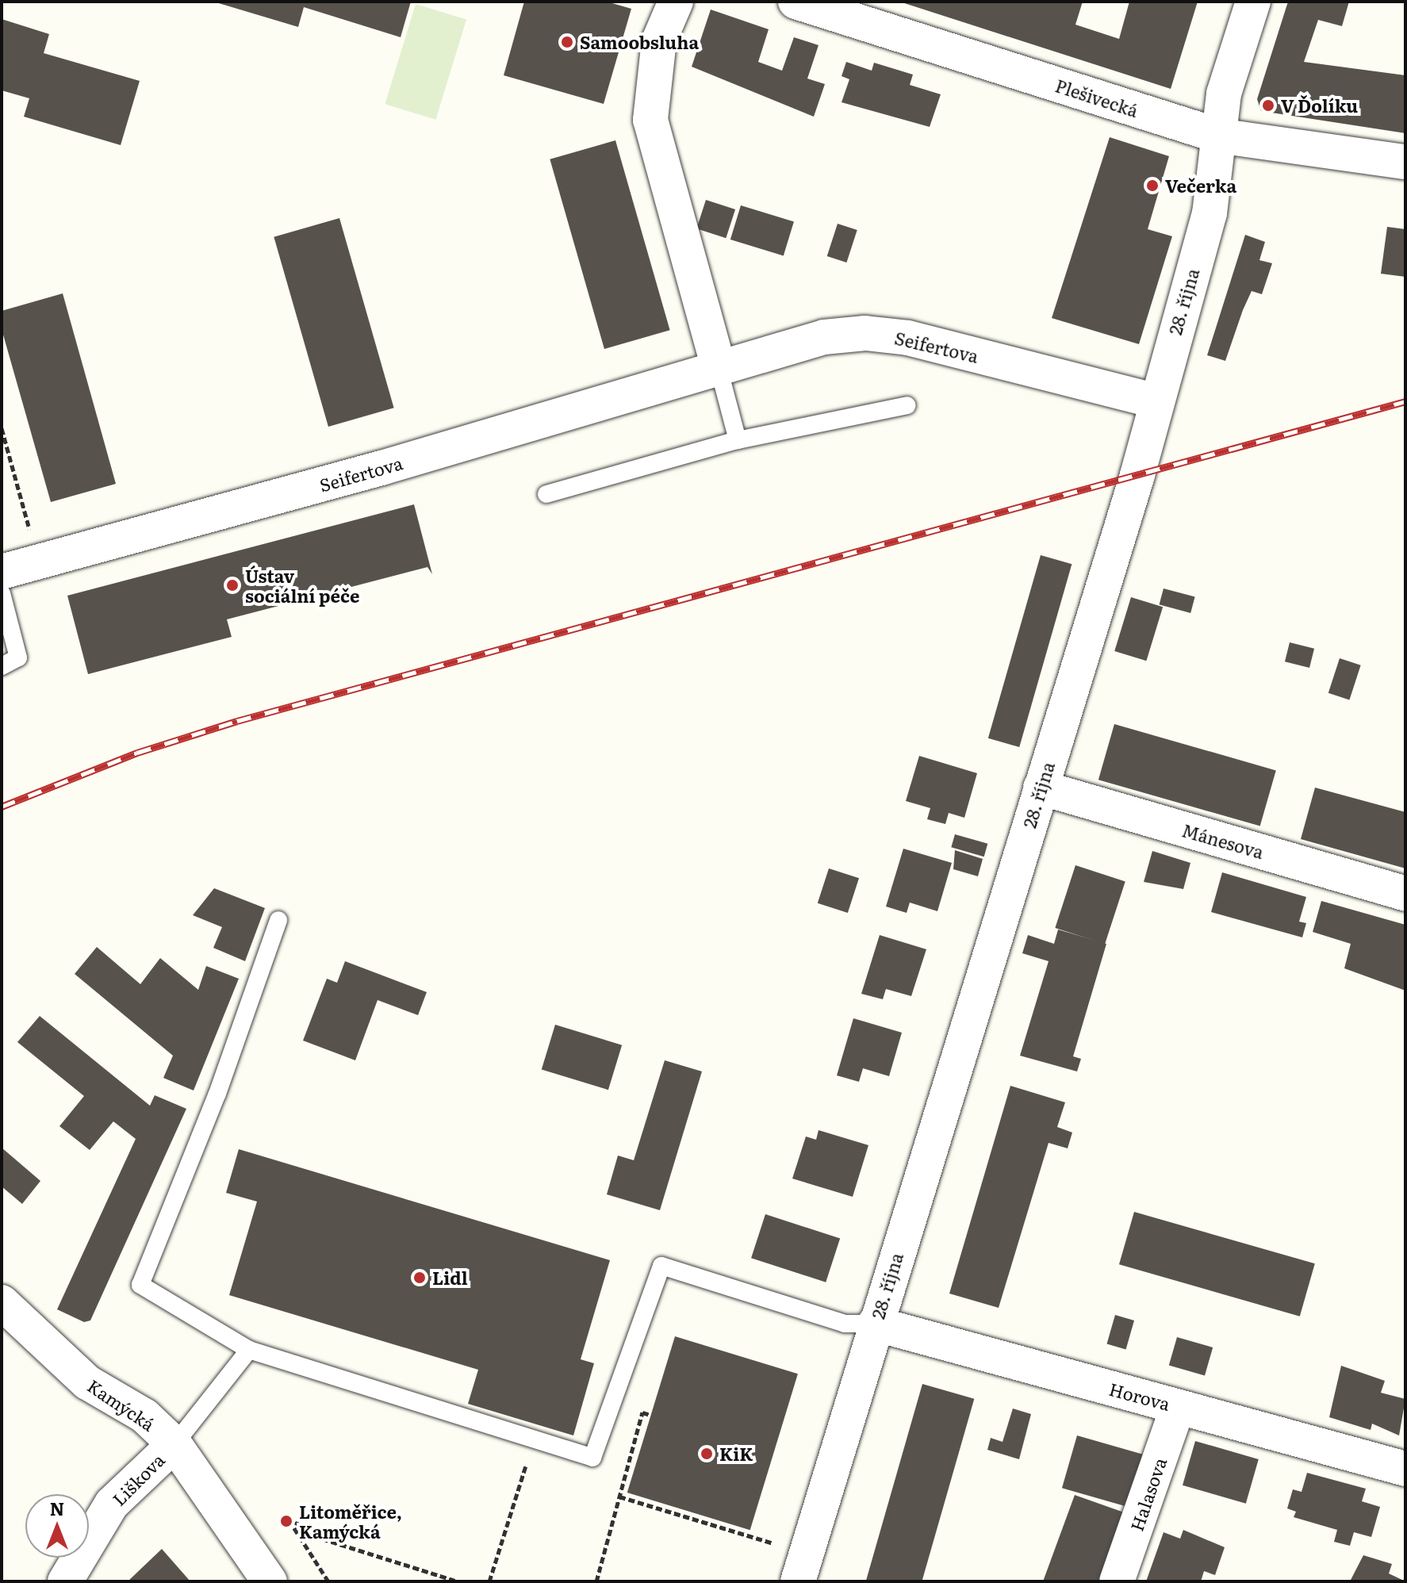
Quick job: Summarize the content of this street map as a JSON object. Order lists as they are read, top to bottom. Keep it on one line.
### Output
{"streets":{"street":["Plešivecká","28. října","Seifertova","Mánesova","Horova","Kamýcká","Liškova","Halasova"]},"crossings":[["Plešivecká","28. října"],["28. října","Seifertova"],["28. října","Mánesova"],["28. října","Horova"],["Horova","Halasova"],["Kamýcká","Liškova"]],"places":["Samoobsluha","V Ďolíku","Večerka","Ústav sociální péče","Lidl","KiK","Litoměřice, Kamýcká"],"north":"top"}
